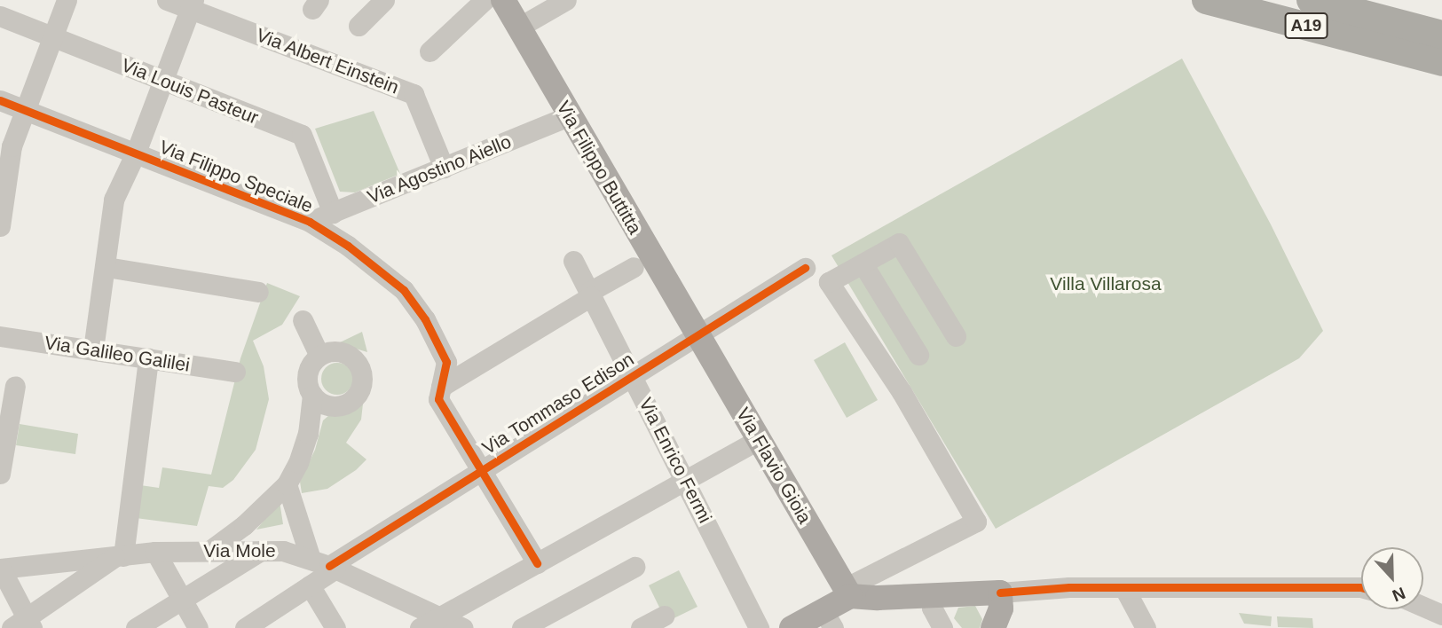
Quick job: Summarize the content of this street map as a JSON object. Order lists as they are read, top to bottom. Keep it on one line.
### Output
{"streets":{"highway":["A19"],"main road":["Via Filippo Buttitta","Via Flavio Gioia"],"street":["Via Albert Einstein","Via Louis Pasteur","Via Agostino Aiello","Via Filippo Speciale","Via Galileo Galilei","Via Tommaso Edison","Via Enrico Fermi","Via Mole"]},"crossings":[["Via Albert Einstein","Via Agostino Aiello"],["Via Louis Pasteur","Via Agostino Aiello"],["Via Filippo Buttitta","Via Agostino Aiello"],["Via Filippo Buttitta","Via Tommaso Edison"],["Via Filippo Buttitta","Via Flavio Gioia"],["Via Agostino Aiello","Via Filippo Speciale"],["Via Tommaso Edison","Via Enrico Fermi"],["Via Tommaso Edison","Via Flavio Gioia"],["Via Tommaso Edison","Via Mole"]],"parks":["Villa Villarosa"],"north":"bottom"}
